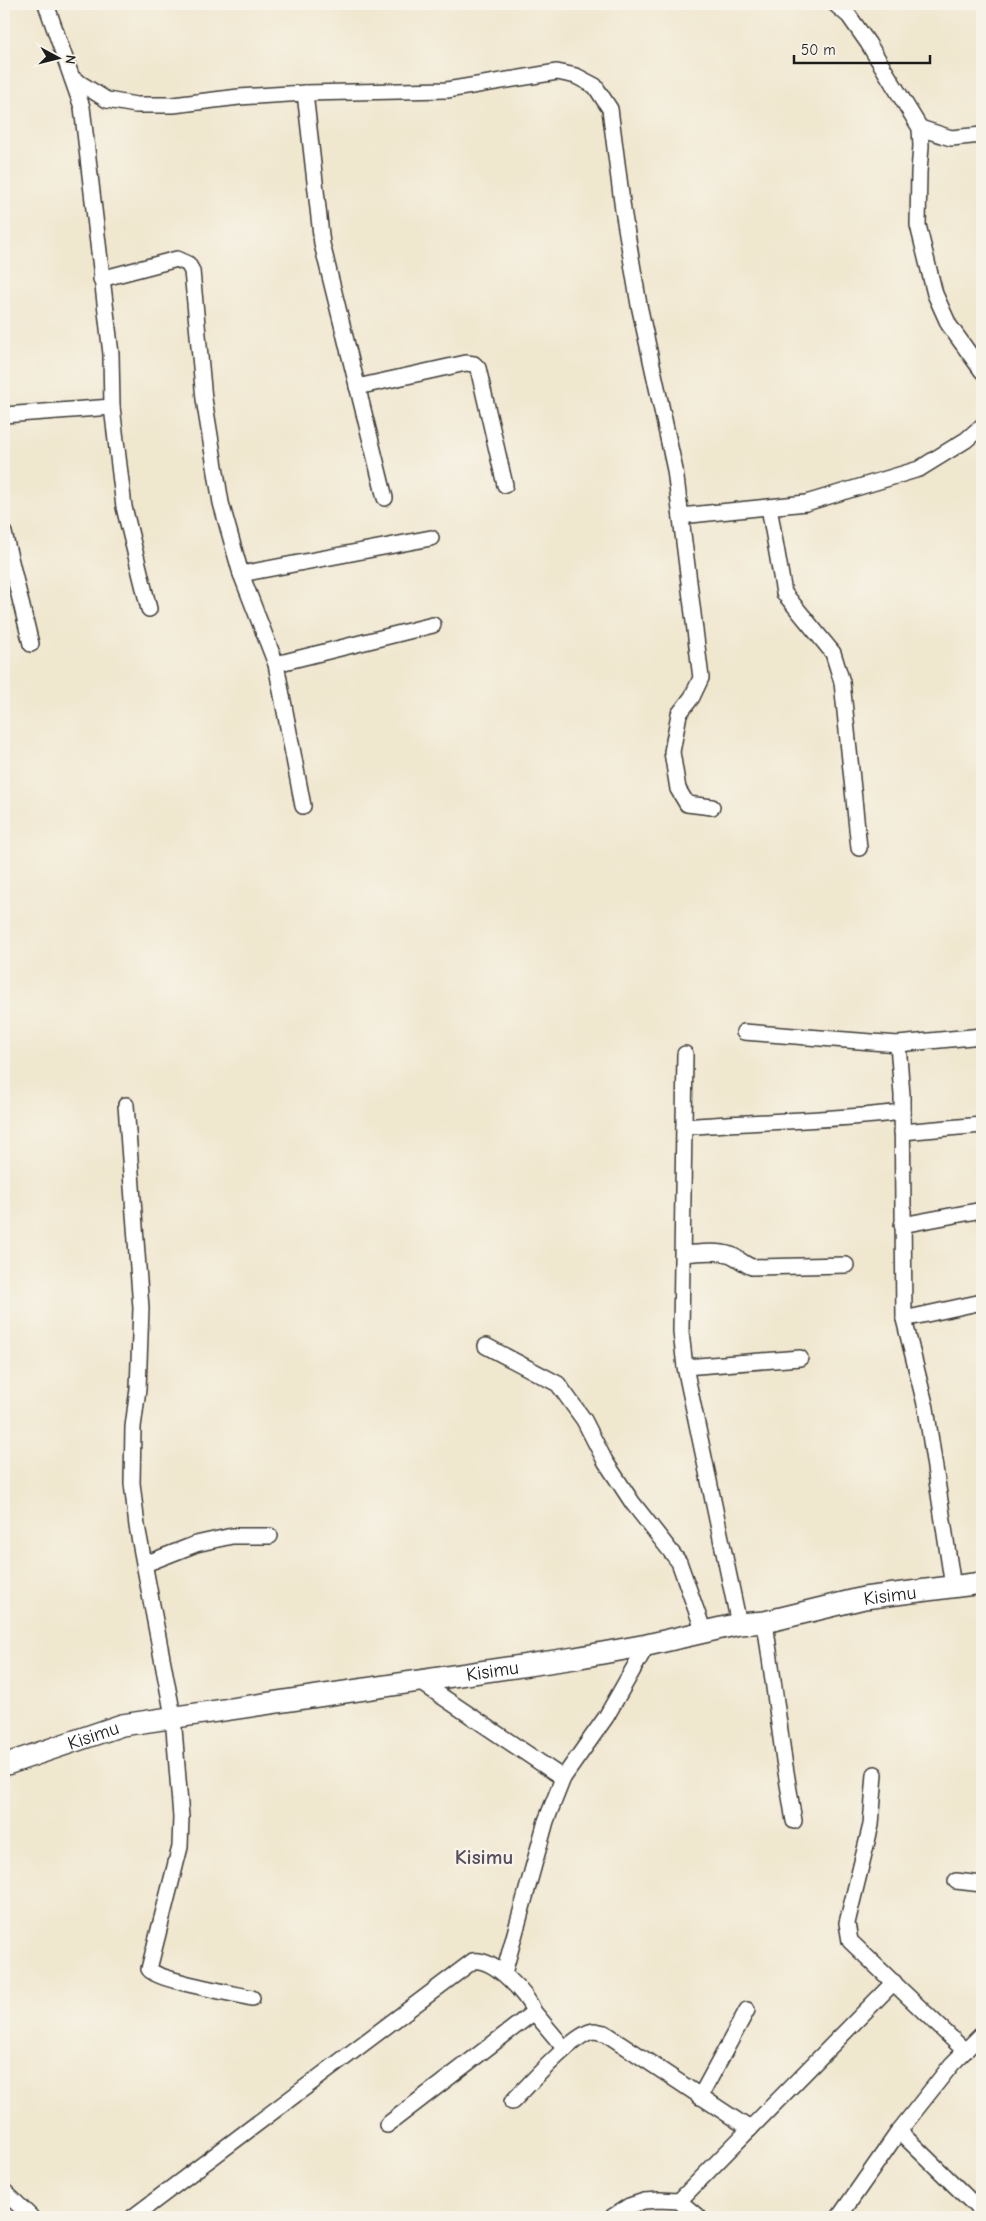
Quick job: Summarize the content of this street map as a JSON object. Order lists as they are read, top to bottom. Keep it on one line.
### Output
{"streets":{"street":["Kisimu"]},"districts":["Kisimu"],"scale_bar":"50 m","north":"right"}
